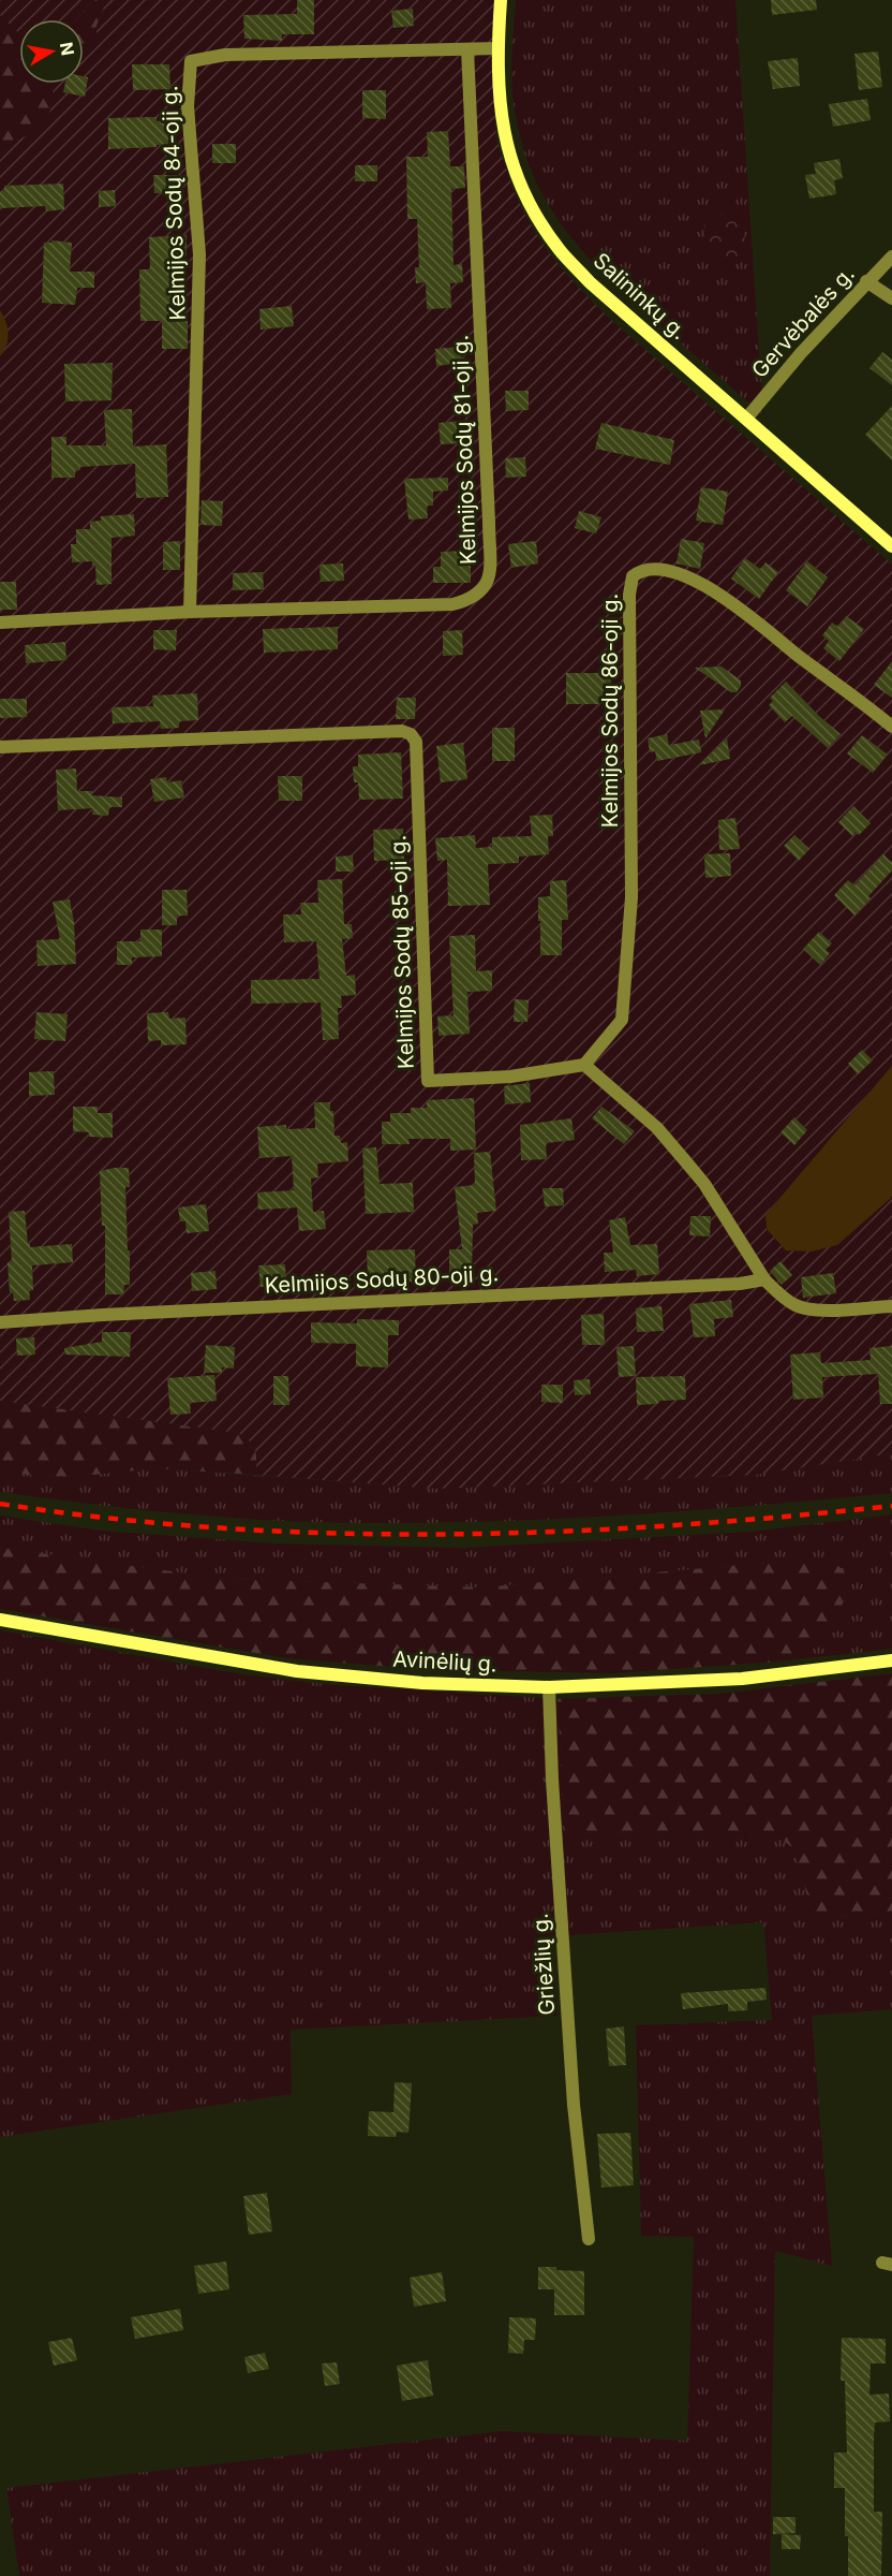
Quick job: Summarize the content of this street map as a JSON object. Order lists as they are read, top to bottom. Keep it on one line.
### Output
{"streets":{"main road":["Salininkų g.","Avinėlių g."],"street":["Kelmijos Sodų 84-oji g.","Gervėbalės g.","Kelmijos Sodų 81-oji g.","Kelmijos Sodų 86-oji g.","Kelmijos Sodų 85-oji g.","Kelmijos Sodų 80-oji g.","Griežlių g."]},"crossings":[["Kelmijos Sodų 84-oji g.","Salininkų g."],["Kelmijos Sodų 84-oji g.","Kelmijos Sodų 81-oji g."],["Salininkų g.","Gervėbalės g."],["Kelmijos Sodų 86-oji g.","Kelmijos Sodų 85-oji g."],["Avinėlių g.","Griežlių g."]],"north":"right"}
